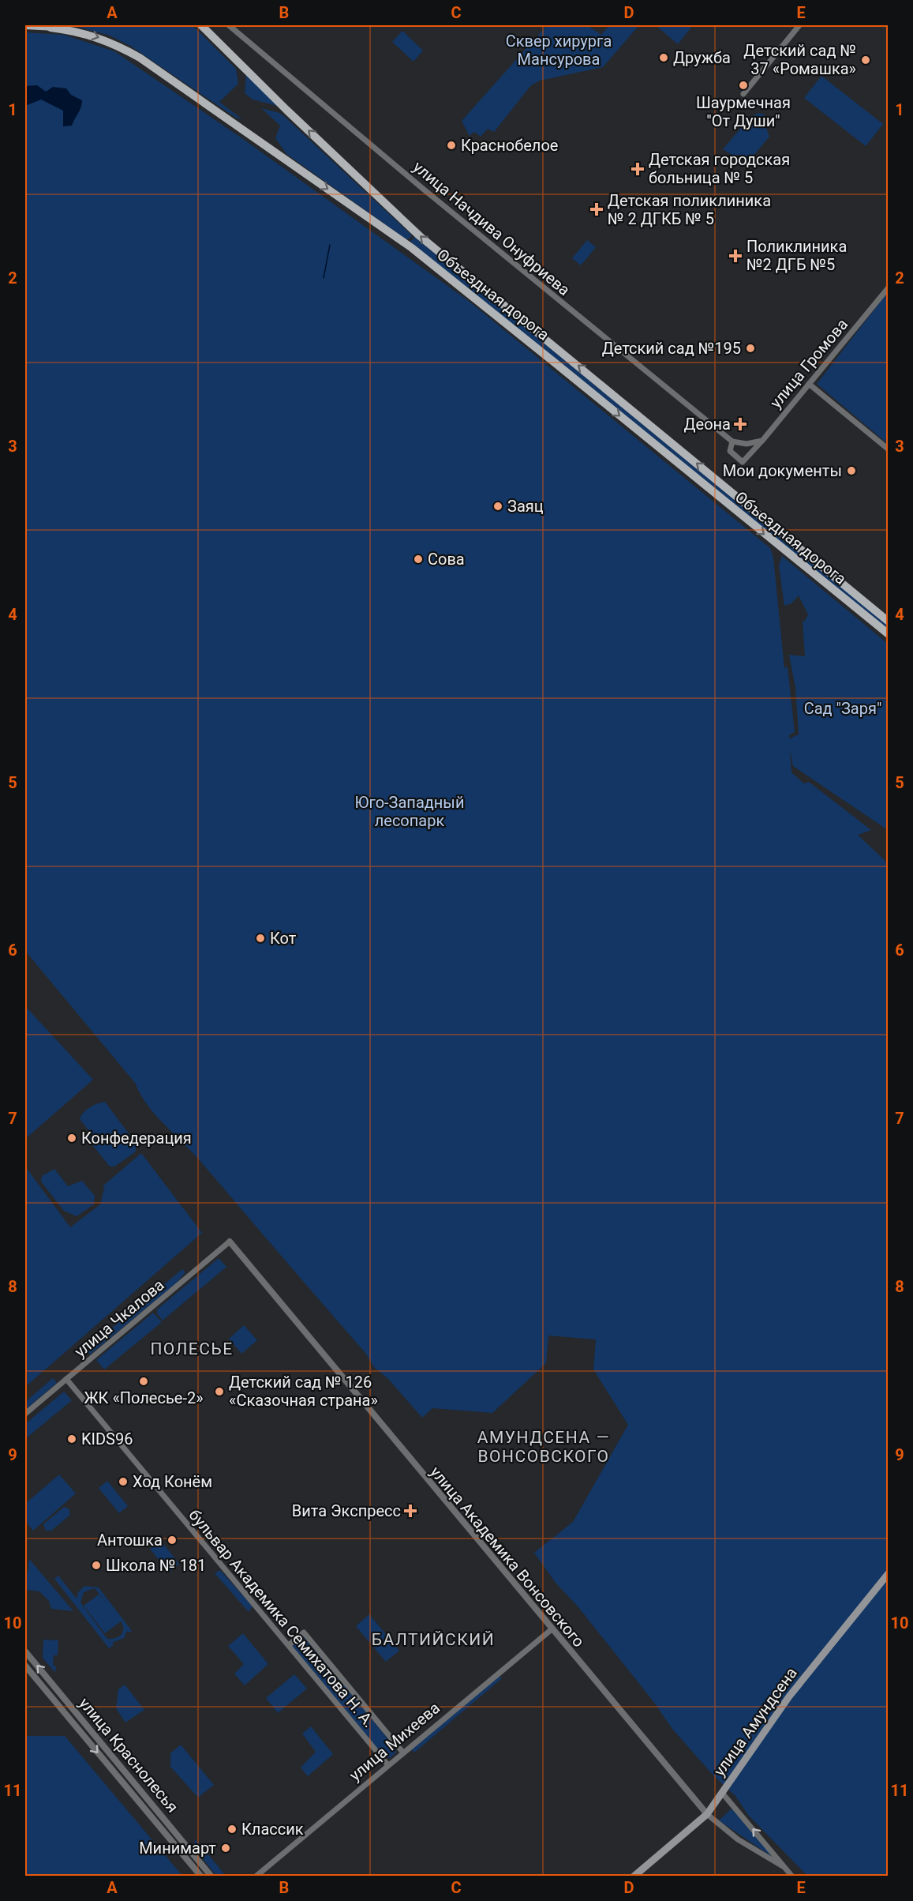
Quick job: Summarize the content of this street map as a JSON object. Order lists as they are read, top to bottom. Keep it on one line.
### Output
{"streets":{"main road":["Объездная дорога","улица Амундсена"],"street":["улица Начдива Онуфриева","улица Громова","улица Чкалова","улица Академика Вонсовского","бульвар Академика Семихатова Н. А.","улица Михеева","улица Краснолесья"]},"crossings":[["улица Начдива Онуфриева","улица Громова"],["улица Чкалова","улица Академика Вонсовского"],["улица Чкалова","бульвар Академика Семихатова Н. А."],["улица Академика Вонсовского","улица Амундсена"],["улица Академика Вонсовского","улица Михеева"],["бульвар Академика Семихатова Н. А.","улица Михеева"]],"districts":["ПОЛЕСЬЕ","АМУНДСЕНА — ВОНСОВСКОГО","БАЛТИЙСКИЙ"],"parks":["Сквер хирурга Мансурова","Сад \"Заря\"","Юго-Западный лесопарк"],"places":{"other":["Дружба","Детский сад № 37 «Ромашка»","Шаурмечная \"От Души\"","Краснобелое","Детский сад №195","Мои документы","Заяц","Сова","Кот","Конфедерация","ЖК «Полесье-2»","Детский сад № 126 «Сказочная страна»","KIDS96","Ход Конём","Антошка","Школа № 181","Классик","Минимарт"],"health":["Детская городская больница № 5","Детская поликлиника № 2 ДГКБ № 5","Поликлиника №2 ДГБ №5","Деона","Вита Экспресс"]},"grid":{"columns":["A","B","C","D","E"],"rows":["1","2","3","4","5","6","7","8","9","10","11"]}}
